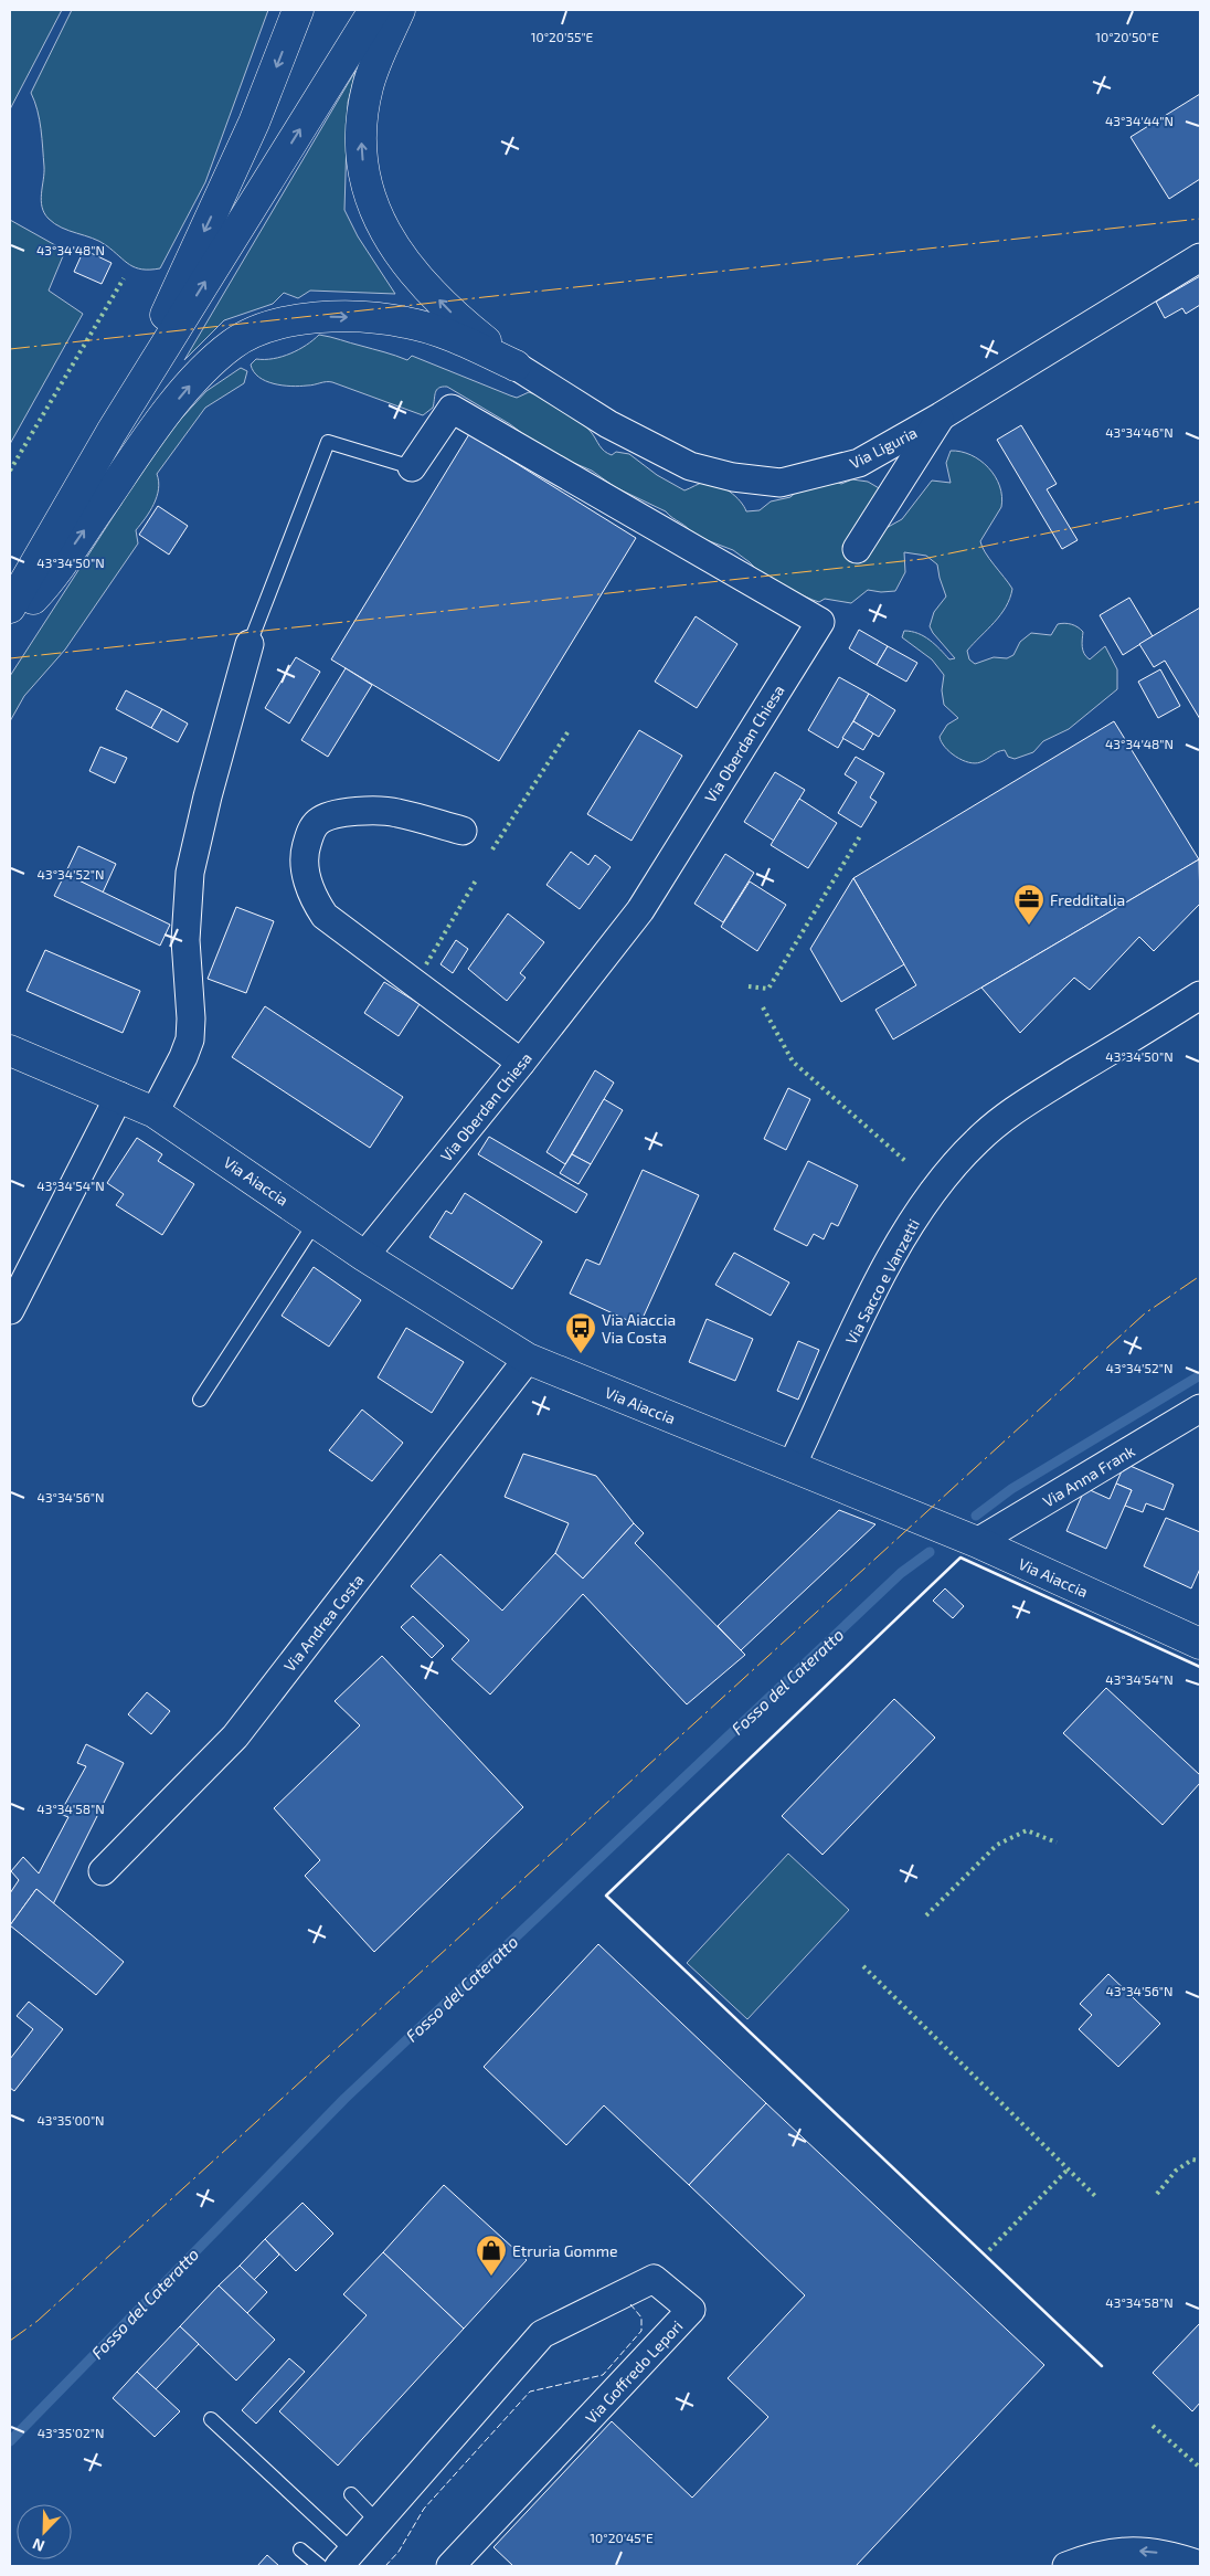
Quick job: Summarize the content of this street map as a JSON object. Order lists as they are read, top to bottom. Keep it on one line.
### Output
{"streets":{"main road":["Via Aiaccia"],"street":["Via Liguria","Via Oberdan Chiesa","Via Sacco e Vanzetti","Via Anna Frank","Via Andrea Costa","Via Goffredo Lepori"]},"crossings":[["Via Oberdan Chiesa","Via Aiaccia"],["Via Aiaccia","Via Sacco e Vanzetti"],["Via Aiaccia","Via Anna Frank"],["Via Aiaccia","Via Andrea Costa"]],"water":["Fosso del Cateratto"],"places":{"office":["Fredditalia"],"bus stop":["Via Aiaccia Via Costa"],"shop":["Etruria Gomme"]},"north":"bottom left","coordinates":["10°20'55\"E","10°20'50\"E","43°34'44\"N","43°34'48\"N","43°34'46\"N","43°34'50\"N","43°34'52\"N","43°34'54\"N","43°34'56\"N","43°34'58\"N","43°35'00\"N","43°35'02\"N","10°20'45\"E"]}
